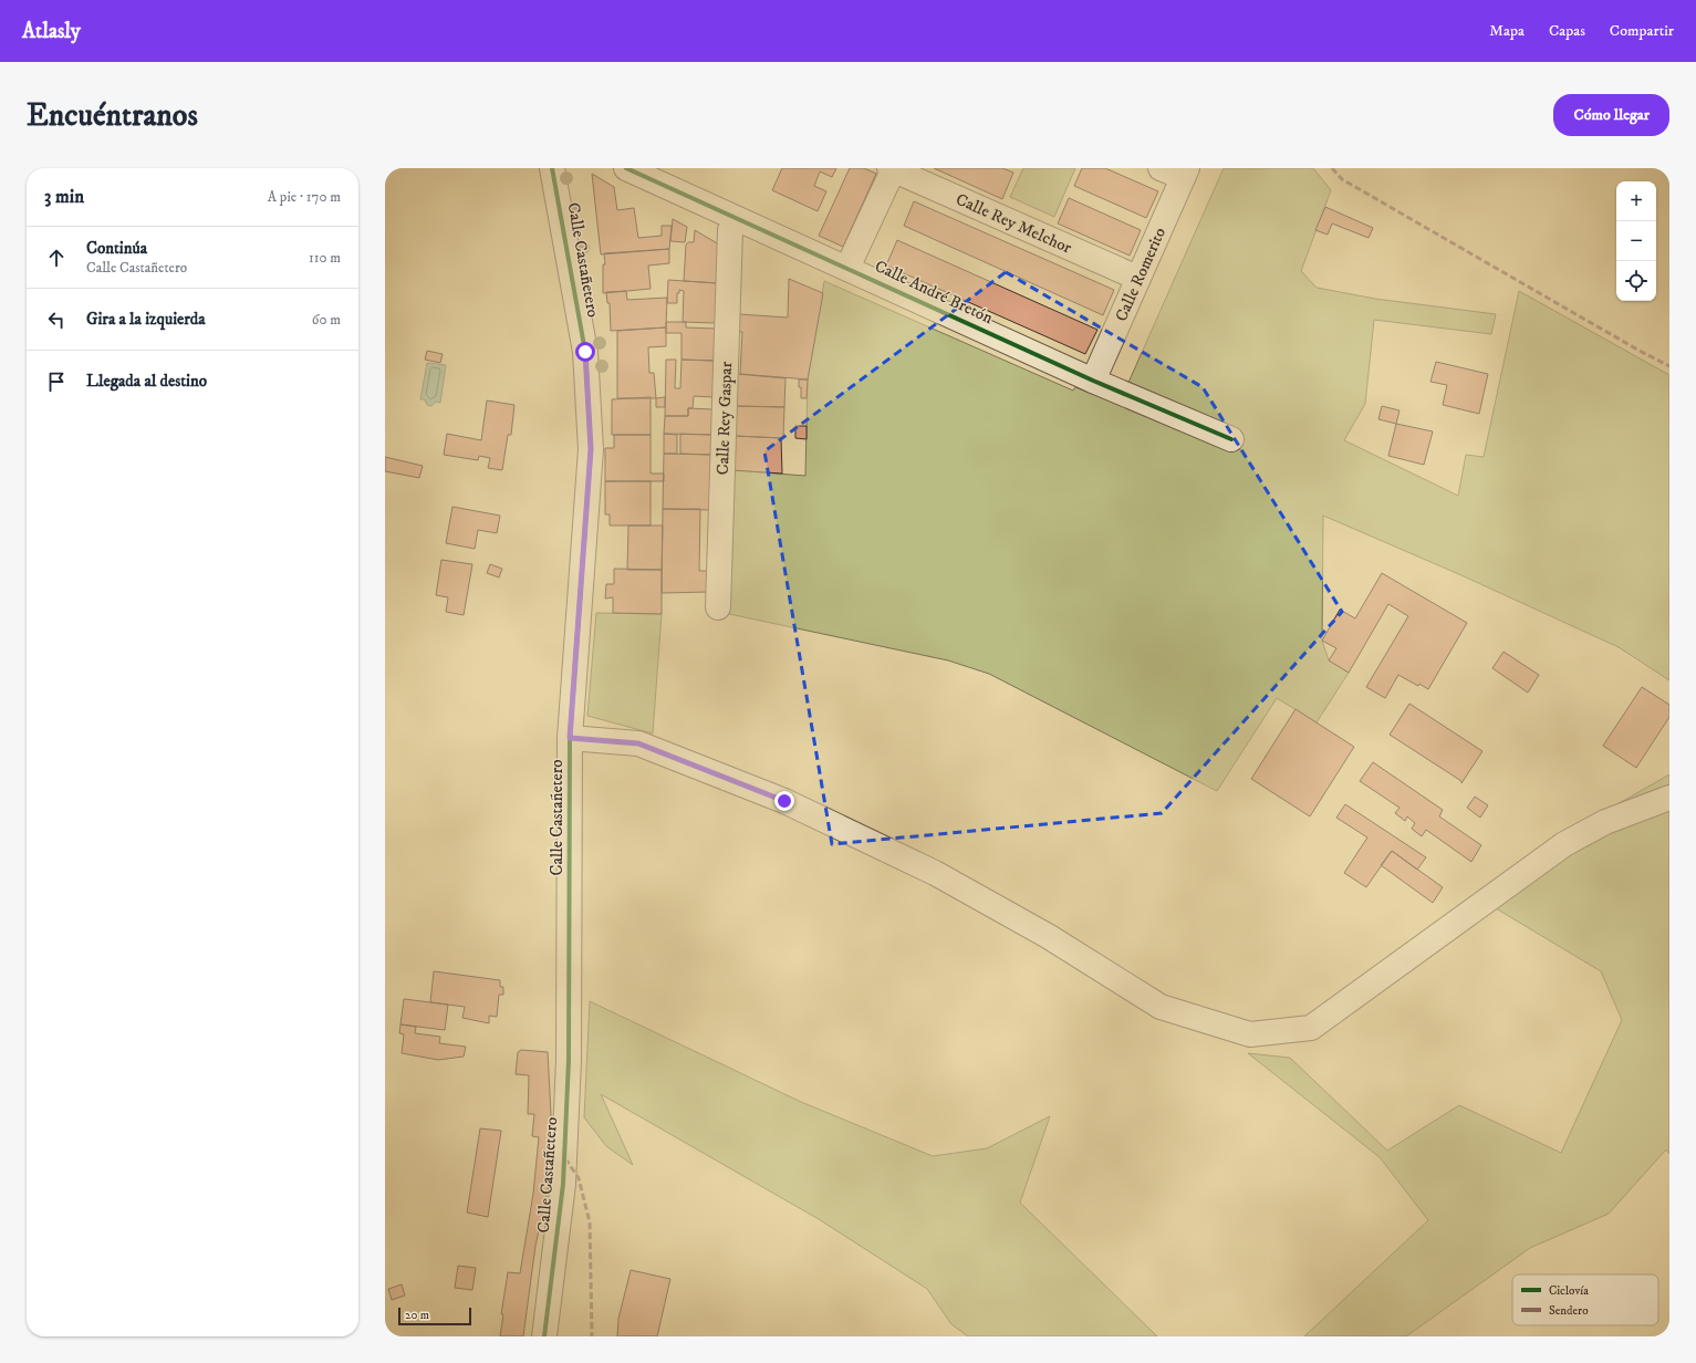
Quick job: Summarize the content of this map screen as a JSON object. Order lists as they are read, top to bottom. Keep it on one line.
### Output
{"streets":{"street":["Calle Rey Melchor","Calle Castañetero","Calle Romerito","Calle André Bretón","Calle Rey Gaspar"]},"crossings":[["Calle Rey Melchor","Calle Romerito"],["Calle Romerito","Calle André Bretón"],["Calle André Bretón","Calle Rey Gaspar"]],"legend":["Ciclovía","Sendero"],"scale_bar":"20 m","page":{"header":"Atlasly","nav":["Mapa","Capas","Compartir"],"buttons":"Cómo llegar","title":"Encuéntranos","heading":["3 min","A pie · 170 m"],"map_buttons":["+","−"],"list":[["Continúa","Calle Castañetero","110 m"],["Gira a la izquierda","60 m"],"Llegada al destino"],"scale":"20 m"}}
